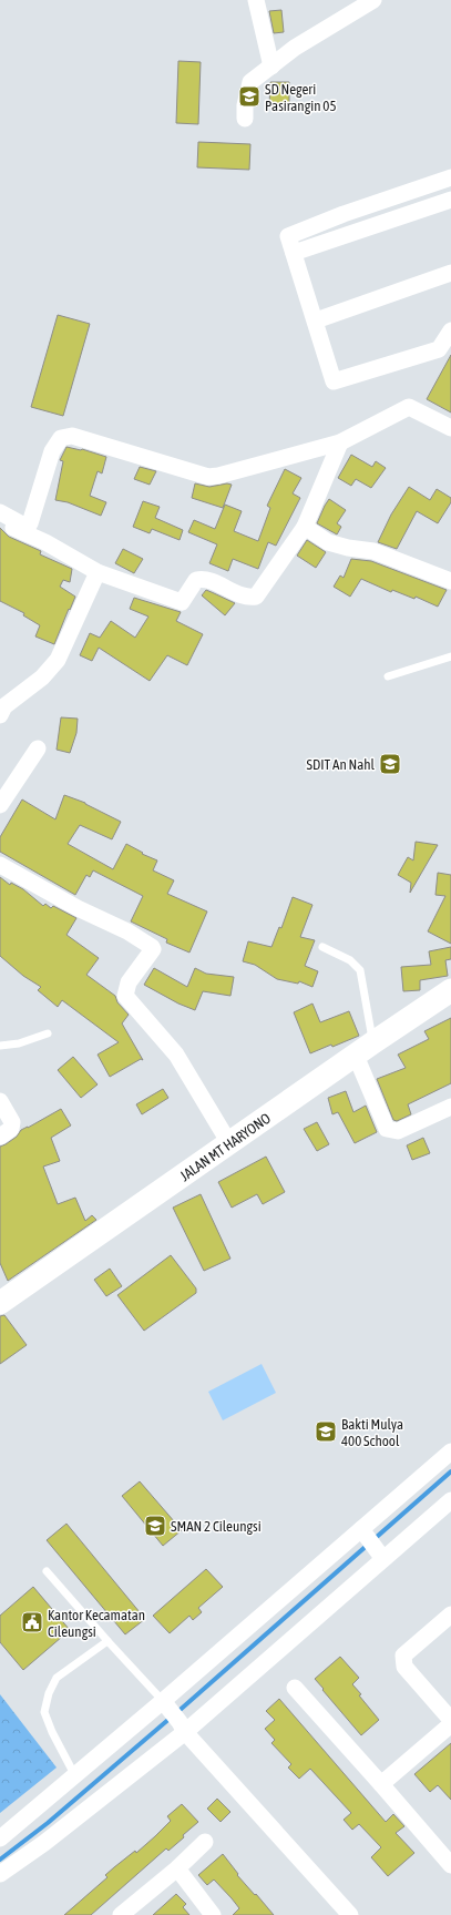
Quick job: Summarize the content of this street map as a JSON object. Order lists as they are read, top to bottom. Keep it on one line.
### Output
{"streets":{"main road":["JALAN MT HARYONO"]},"places":{"school or university":["SD Negeri Pasirangin 05","SDIT An Nahl","Bakti Mulya 400 School","SMAN 2 Cileungsi"],"public building":["Kantor Kecamatan Cileungsi"]}}
